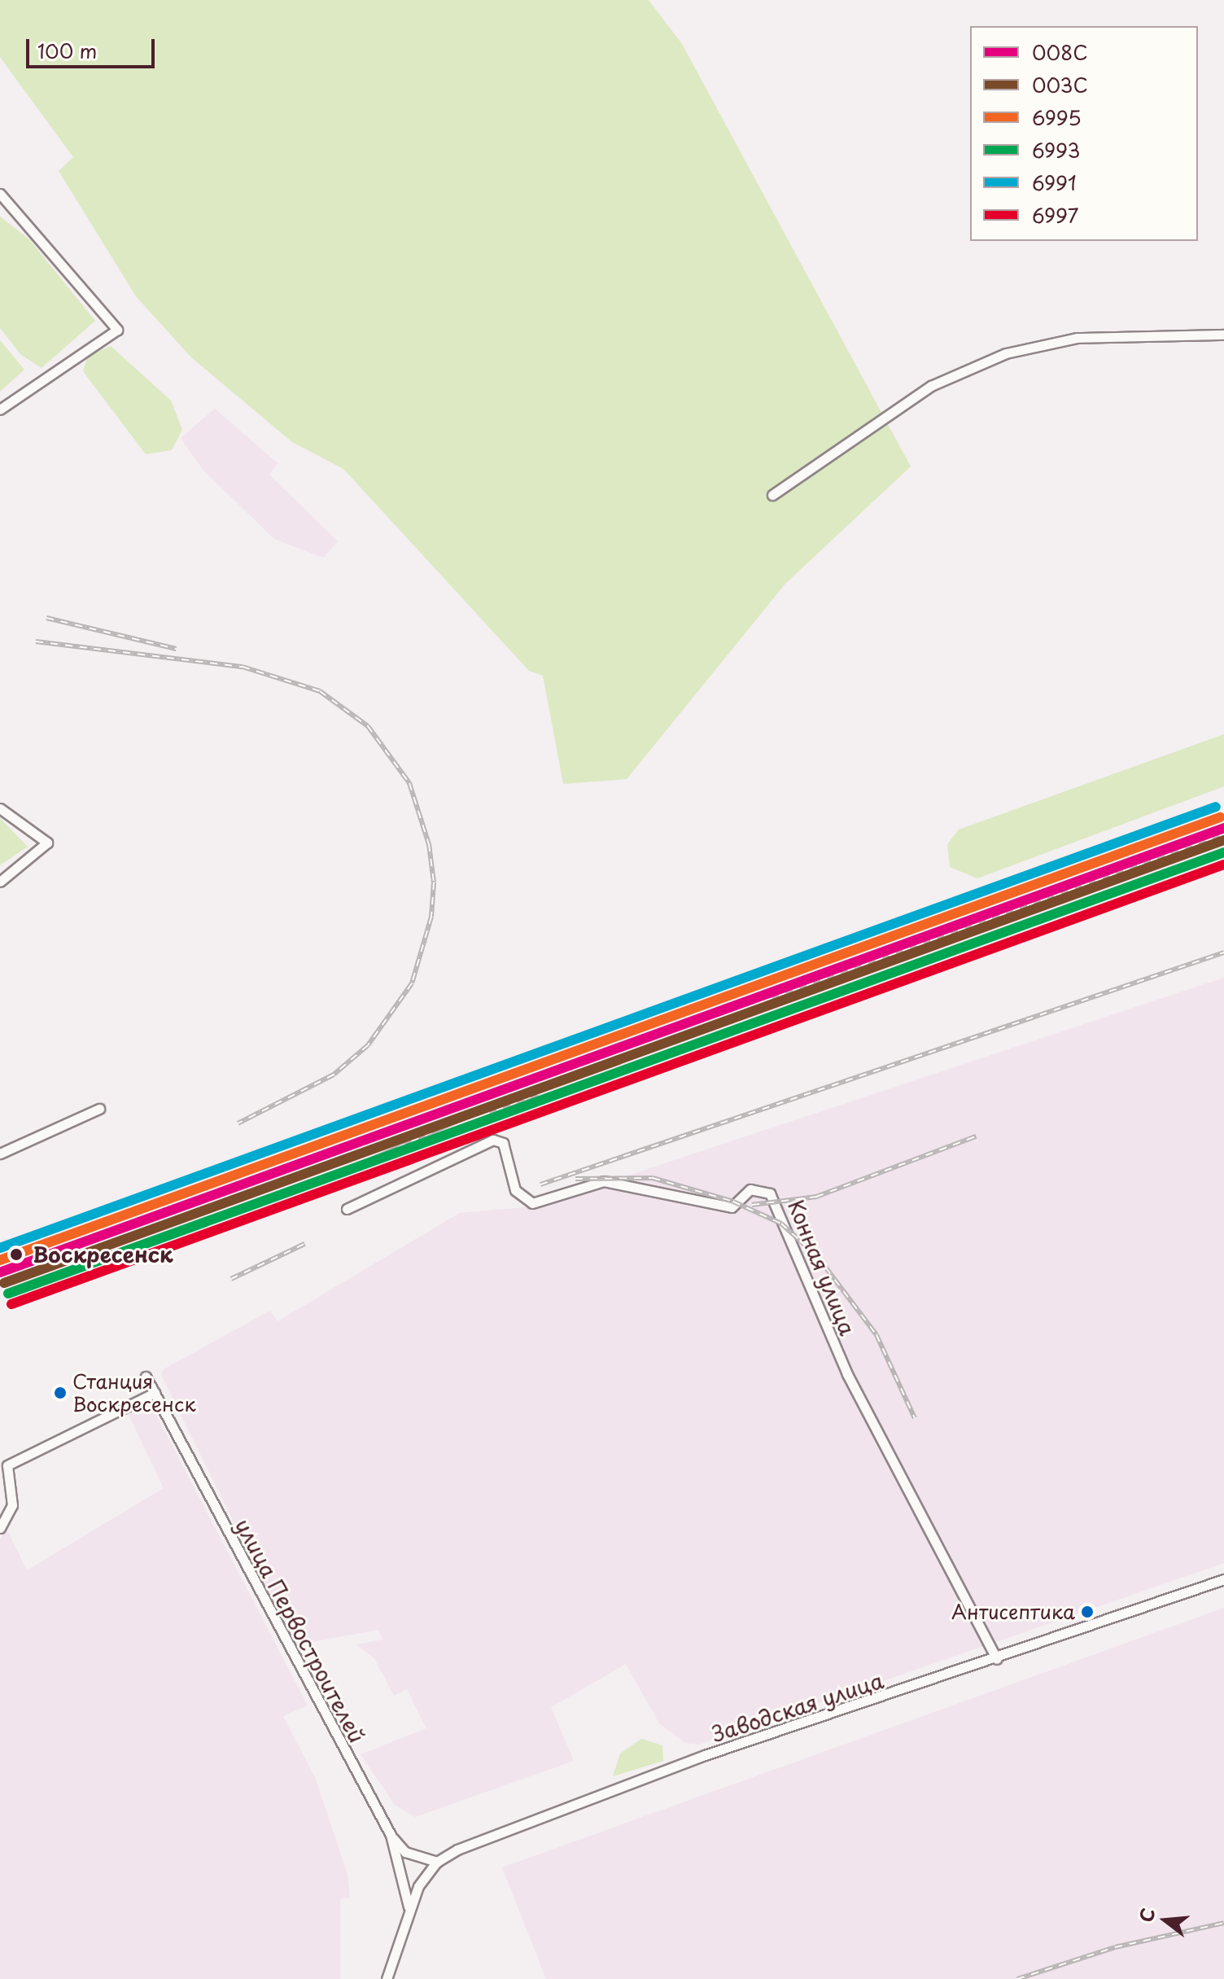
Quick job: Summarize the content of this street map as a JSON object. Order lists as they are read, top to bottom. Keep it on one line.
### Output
{"streets":{"street":["Конная улица","улица Первостроителей","Заводская улица"]},"crossings":[["Конная улица","Заводская улица"]],"places":["Воскресенск","Станция Воскресенск","Антисептика"],"lines":["transit line 6991","transit line 6995","transit line 008С","transit line 003С","transit line 6993","transit line 6997"],"legend":["008С","003С","6995","6993","6991","6997"],"scale_bar":"100 m","north":"left"}
